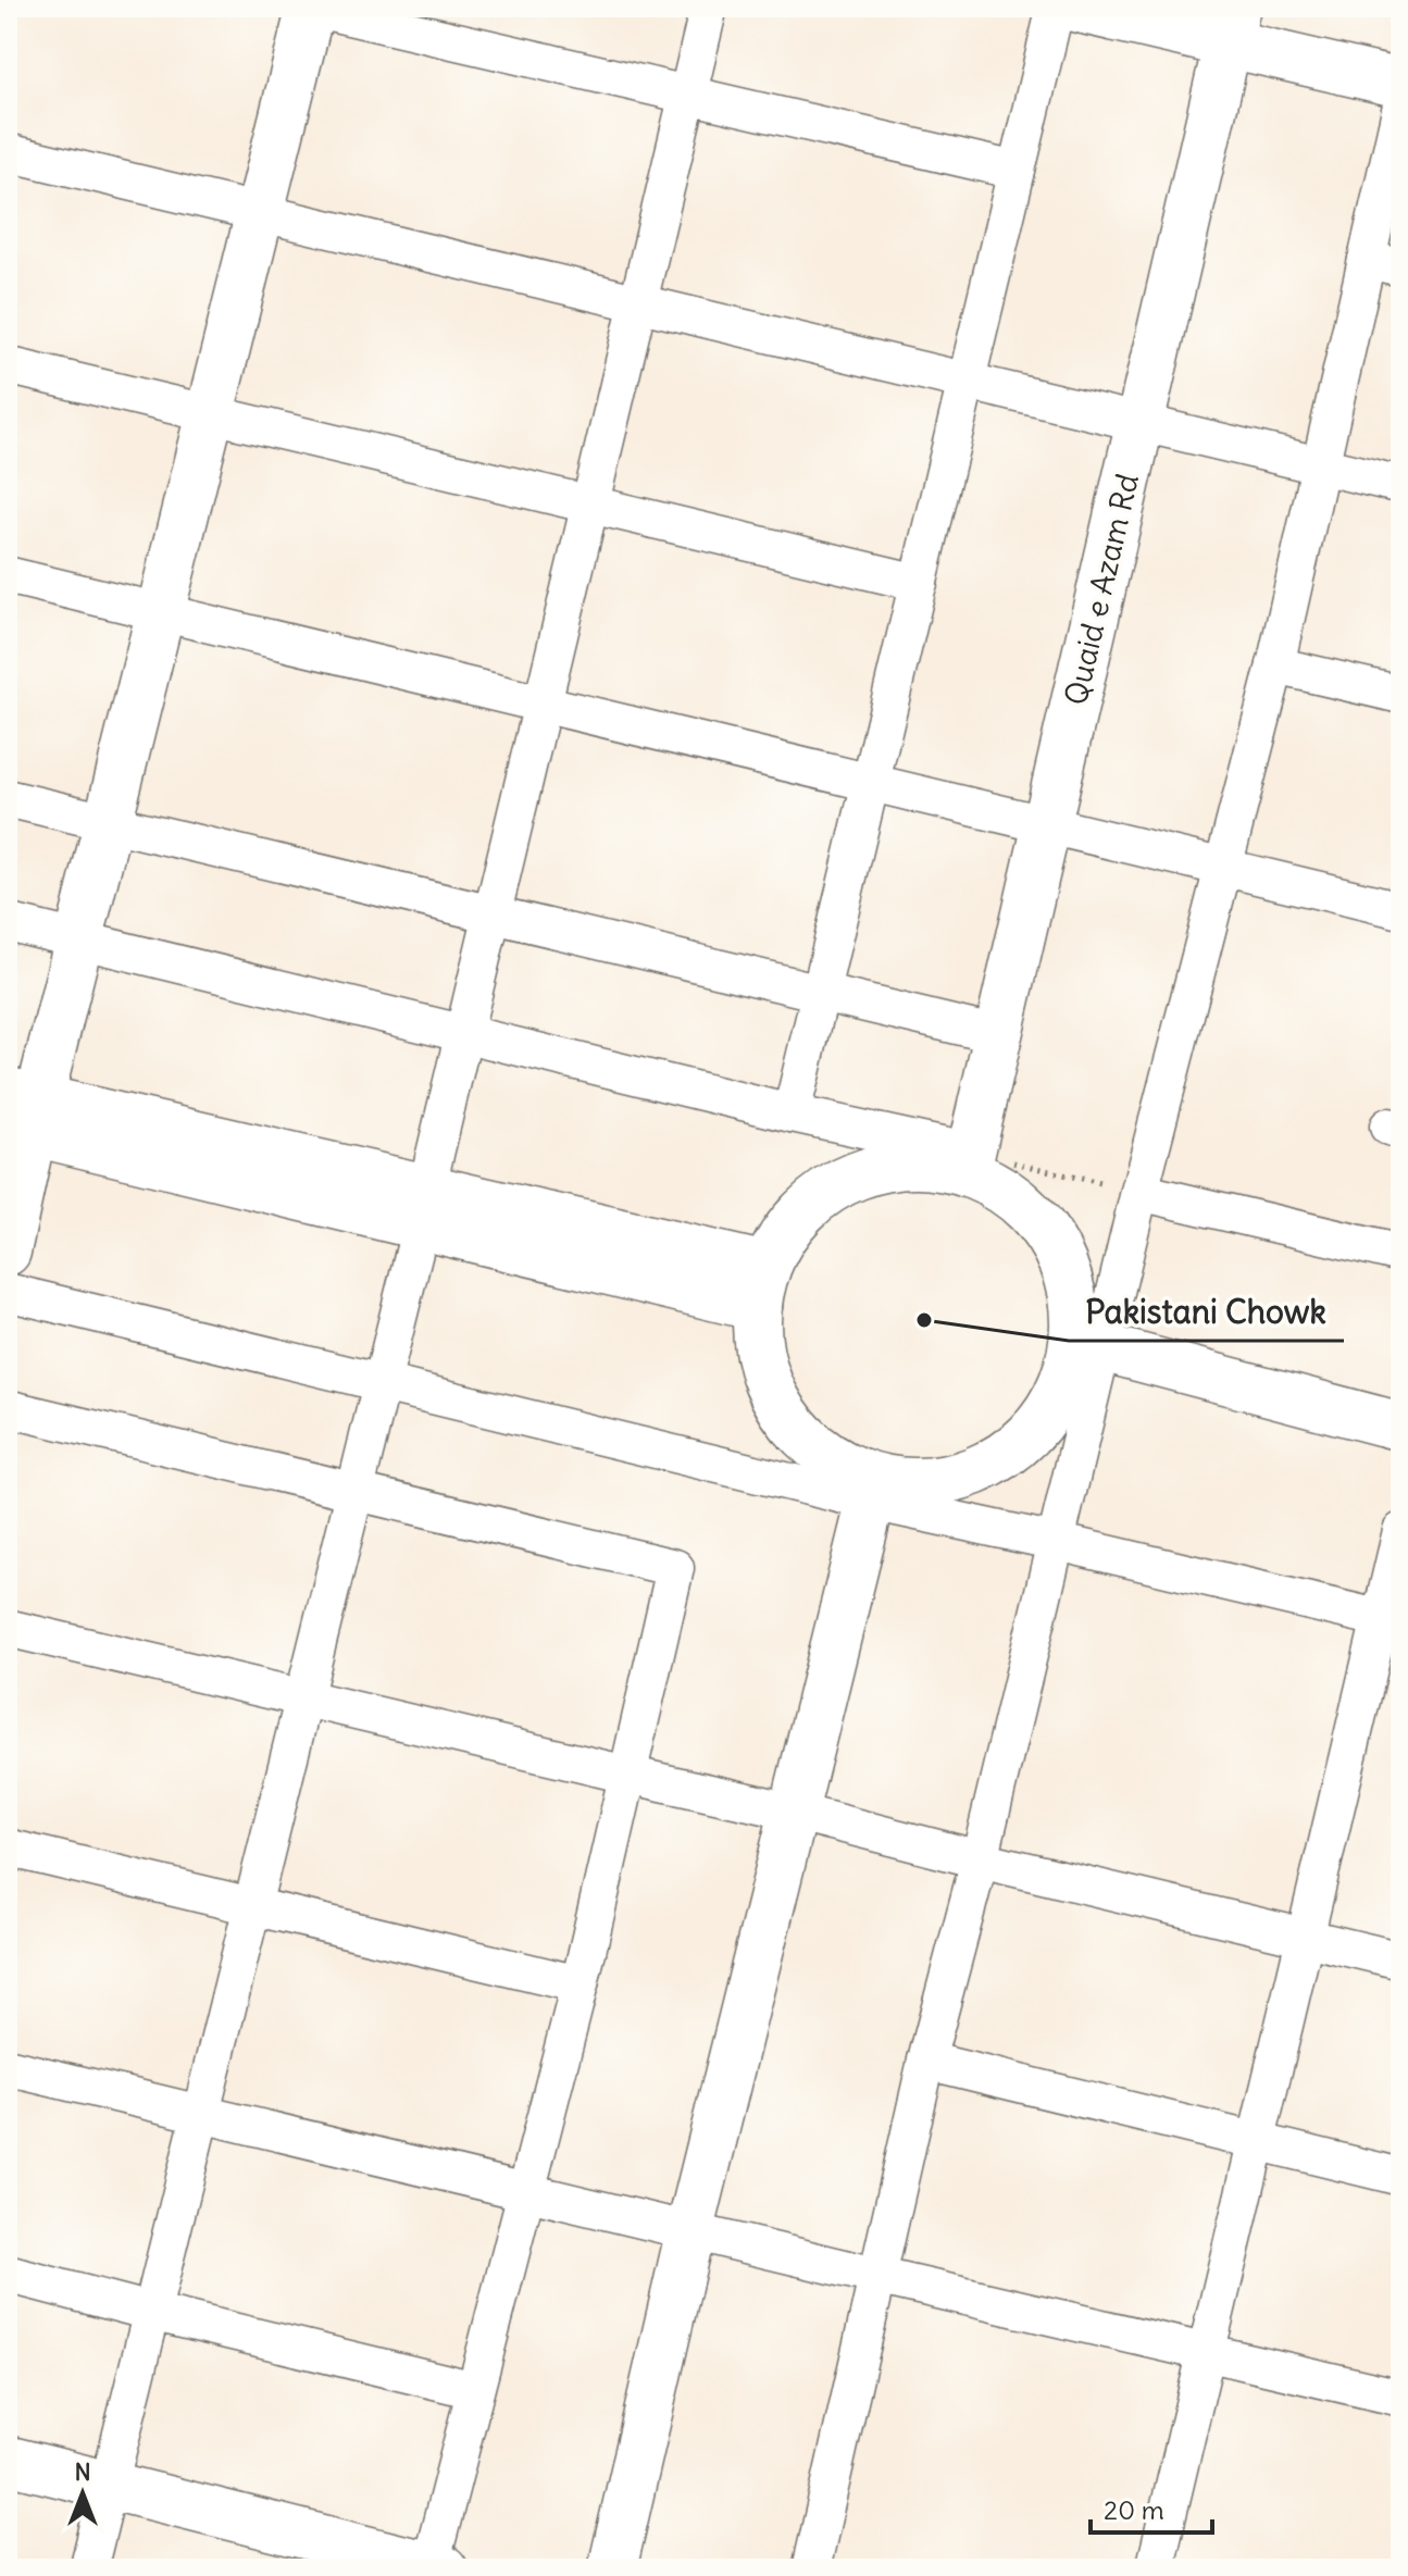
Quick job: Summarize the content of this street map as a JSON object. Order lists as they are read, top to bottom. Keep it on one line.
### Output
{"streets":{"main road":["Quaid e Azam Rd"]},"places":["Pakistani Chowk"],"scale_bar":"20 m","north":"top"}
